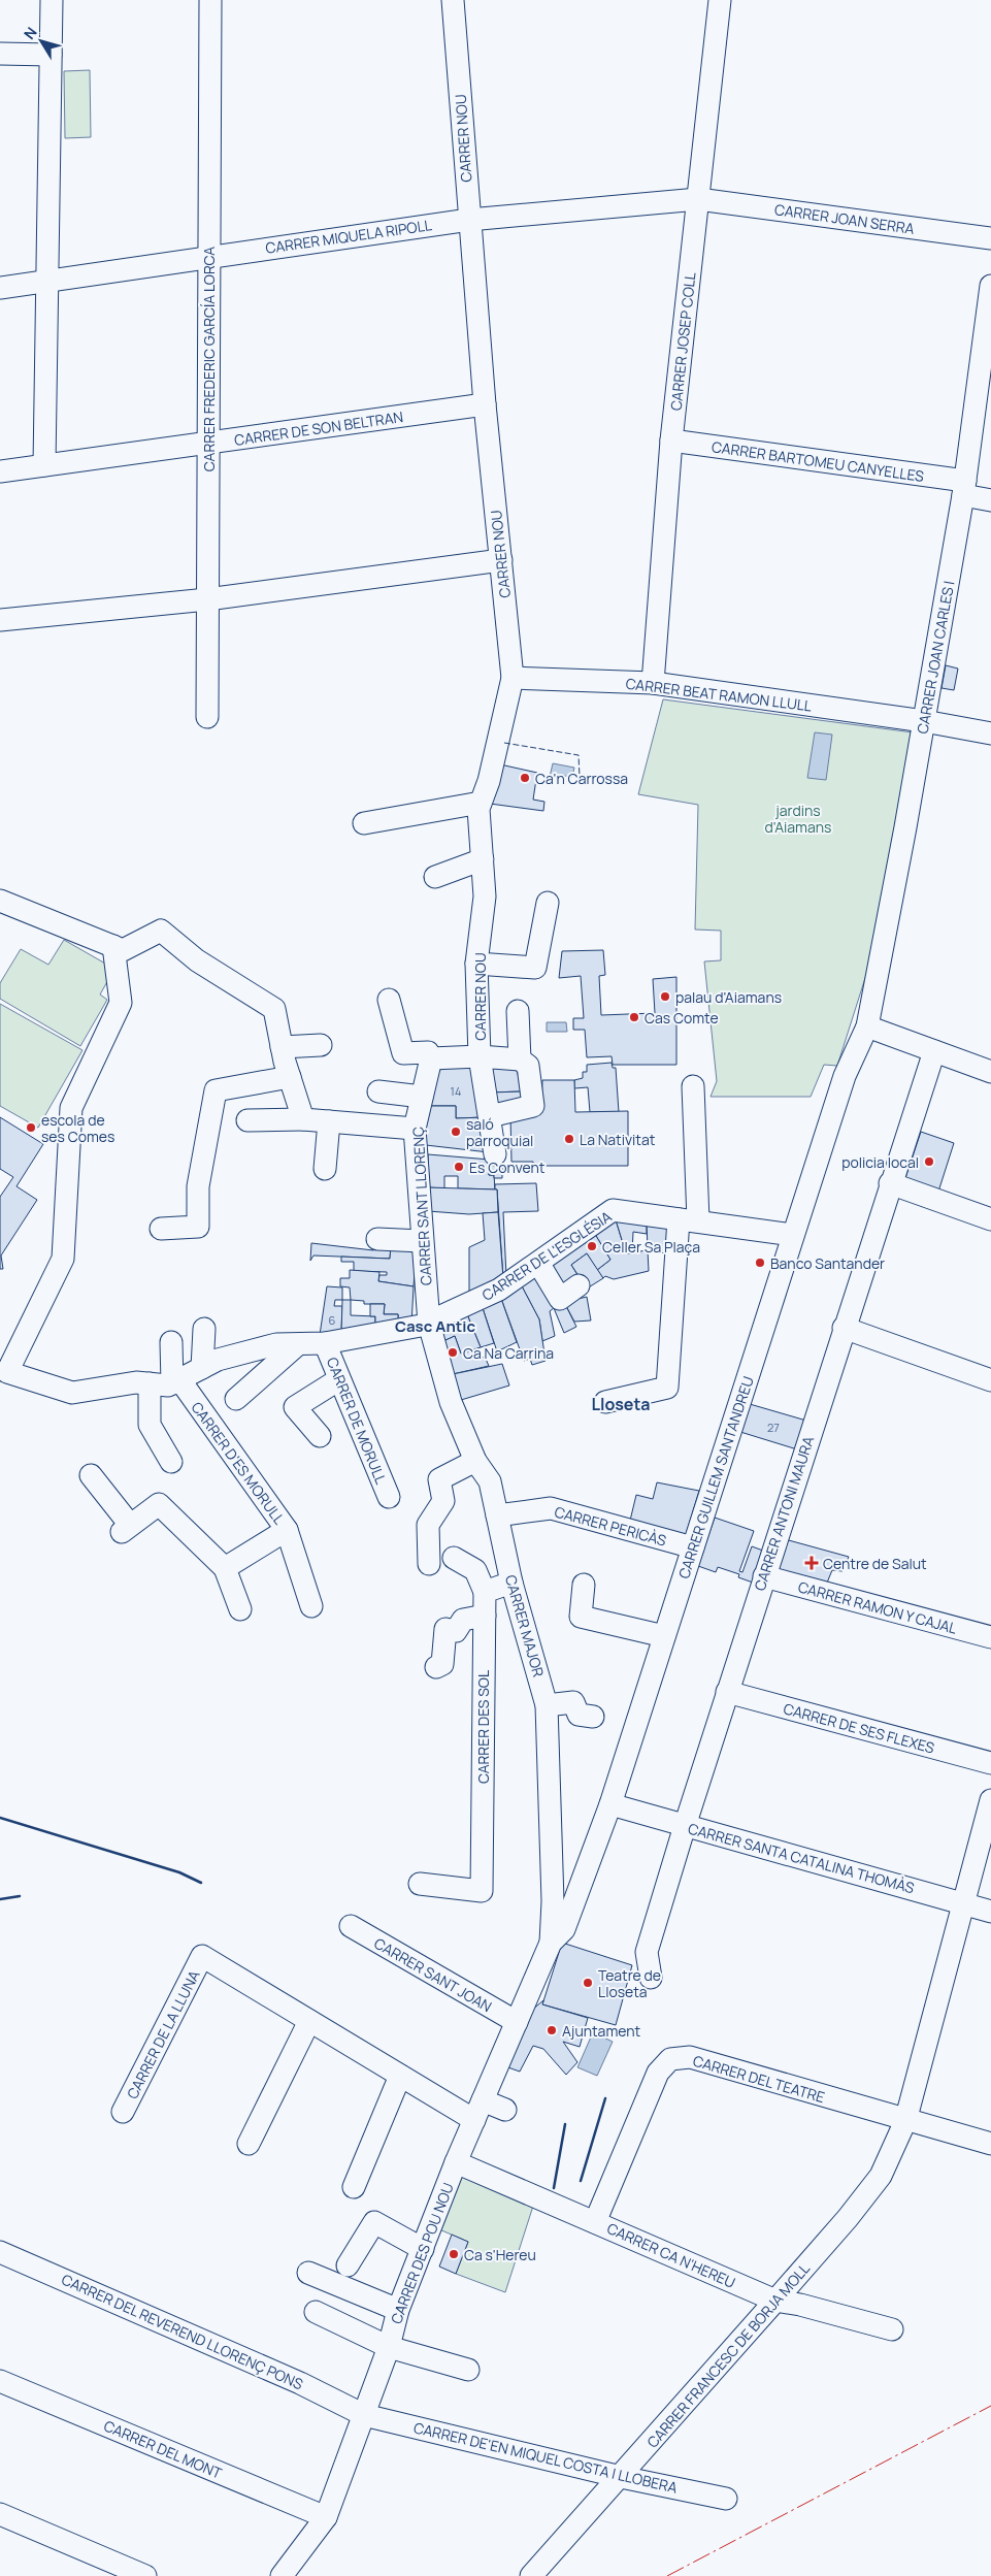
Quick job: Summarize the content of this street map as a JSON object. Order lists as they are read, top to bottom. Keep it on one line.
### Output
{"streets":{"street":["CARRER NOU","CARRER JOAN SERRA","CARRER MIQUELA RIPOLL","CARRER JOSEP COLL","CARRER FREDERIC GARCÍA LORCA","CARRER DE SON BELTRAN","CARRER BARTOMEU CANYELLES","CARRER JOAN CARLES I","CARRER BEAT RAMON LLULL","CARRER SANT LLORENÇ","CARRER DE L'ESGLÉSIA","CARRER DE MORULL","CARRER D'ES MORULL","CARRER GUILLEM SANTANDREU","CARRER ANTONI MAURA","CARRER PERICÀS","CARRER RAMON Y CAJAL","CARRER MAJOR","CARRER DES SOL","CARRER DE SES FLEXES","CARRER SANTA CATALINA THOMÀS","CARRER SANT JOAN","CARRER DE LA LLUNA","CARRER DEL TEATRE","CARRER DES POU NOU","CARRER CA N'HEREU","CARRER DEL REVEREND LLORENÇ PONS","CARRER FRANCESC DE BORJA MOLL","CARRER DEL MONT","CARRER DE'EN MIQUEL COSTA I LLOBERA"]},"crossings":[["CARRER NOU","CARRER MIQUELA RIPOLL"],["CARRER NOU","CARRER DE SON BELTRAN"],["CARRER NOU","CARRER BEAT RAMON LLULL"],["CARRER NOU","CARRER SANT LLORENÇ"],["CARRER JOAN SERRA","CARRER MIQUELA RIPOLL"],["CARRER JOAN SERRA","CARRER JOSEP COLL"],["CARRER MIQUELA RIPOLL","CARRER JOSEP COLL"],["CARRER MIQUELA RIPOLL","CARRER FREDERIC GARCÍA LORCA"],["CARRER JOSEP COLL","CARRER BARTOMEU CANYELLES"],["CARRER JOSEP COLL","CARRER BEAT RAMON LLULL"],["CARRER FREDERIC GARCÍA LORCA","CARRER DE SON BELTRAN"],["CARRER BARTOMEU CANYELLES","CARRER JOAN CARLES I"],["CARRER JOAN CARLES I","CARRER BEAT RAMON LLULL"],["CARRER JOAN CARLES I","CARRER GUILLEM SANTANDREU"],["CARRER SANT LLORENÇ","CARRER DE L'ESGLÉSIA"],["CARRER SANT LLORENÇ","CARRER MAJOR"],["CARRER DE L'ESGLÉSIA","CARRER GUILLEM SANTANDREU"],["CARRER DE L'ESGLÉSIA","CARRER MAJOR"],["CARRER GUILLEM SANTANDREU","CARRER PERICÀS"],["CARRER GUILLEM SANTANDREU","CARRER MAJOR"],["CARRER GUILLEM SANTANDREU","CARRER SANTA CATALINA THOMÀS"],["CARRER GUILLEM SANTANDREU","CARRER DES POU NOU"],["CARRER ANTONI MAURA","CARRER RAMON Y CAJAL"],["CARRER ANTONI MAURA","CARRER DE SES FLEXES"],["CARRER ANTONI MAURA","CARRER SANTA CATALINA THOMÀS"],["CARRER PERICÀS","CARRER MAJOR"],["CARRER MAJOR","CARRER DES POU NOU"],["CARRER SANTA CATALINA THOMÀS","CARRER FRANCESC DE BORJA MOLL"],["CARRER SANT JOAN","CARRER DES POU NOU"],["CARRER DE LA LLUNA","CARRER DES POU NOU"],["CARRER DEL TEATRE","CARRER CA N'HEREU"],["CARRER DEL TEATRE","CARRER FRANCESC DE BORJA MOLL"],["CARRER DES POU NOU","CARRER CA N'HEREU"],["CARRER DES POU NOU","CARRER DEL REVEREND LLORENÇ PONS"],["CARRER DES POU NOU","CARRER DEL MONT"],["CARRER DES POU NOU","CARRER DE'EN MIQUEL COSTA I LLOBERA"],["CARRER CA N'HEREU","CARRER FRANCESC DE BORJA MOLL"],["CARRER DEL REVEREND LLORENÇ PONS","CARRER DE'EN MIQUEL COSTA I LLOBERA"],["CARRER FRANCESC DE BORJA MOLL","CARRER DE'EN MIQUEL COSTA I LLOBERA"]],"districts":["Casc Antic","Lloseta"],"parks":["jardins d'Aiamans"],"places":{"other":["Ca'n Carrossa","palau d'Aiamans","Cas Comte","escola de ses Comes","saló parroquial","La Nativitat","policia local","Es Convent","Celler Sa Plaça","Banco Santander","Ca Na Carrina","Teatre de Lloseta","Ajuntament","Ca s'Hereu"],"health":["Centre de Salut"]},"house_numbers":["14","6","27"],"north":"top left"}
